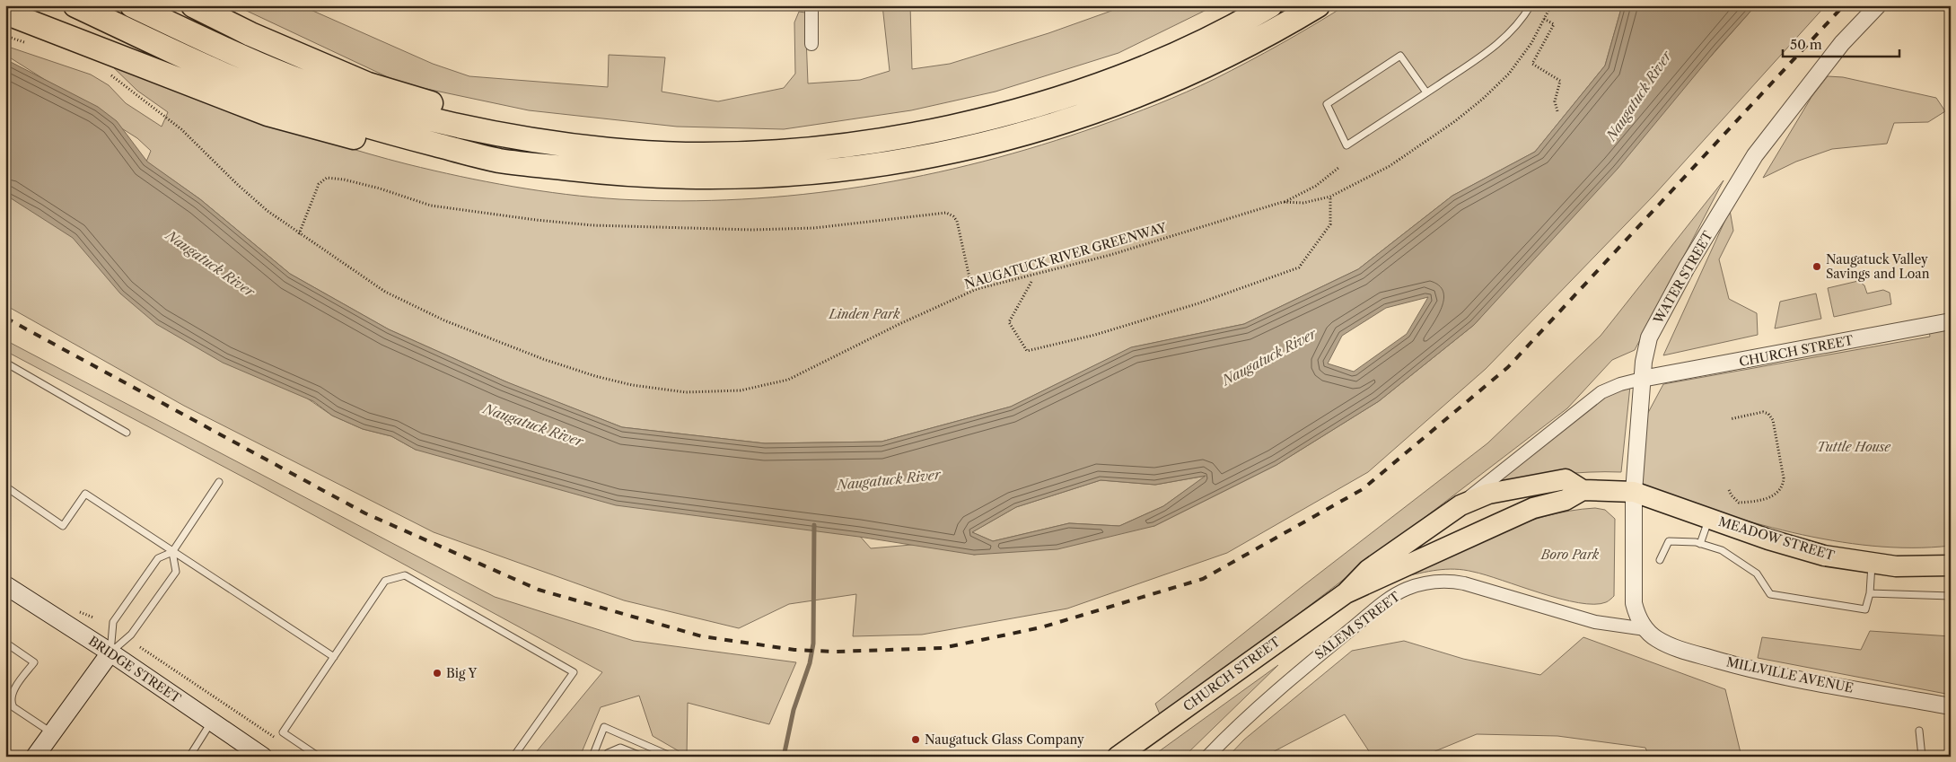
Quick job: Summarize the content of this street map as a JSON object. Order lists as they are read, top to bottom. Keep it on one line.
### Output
{"streets":{"main road":["CHURCH STREET","MEADOW STREET","BRIDGE STREET"],"street":["WATER STREET","SALEM STREET","MILLVILLE AVENUE"],"path":["NAUGATUCK RIVER GREENWAY"]},"crossings":[["WATER STREET","CHURCH STREET"],["WATER STREET","MILLVILLE AVENUE"],["CHURCH STREET","MEADOW STREET"],["CHURCH STREET","MILLVILLE AVENUE"],["MEADOW STREET","MILLVILLE AVENUE"],["SALEM STREET","MILLVILLE AVENUE"]],"water":["Naugatuck River"],"parks":["Linden Park","Tuttle House","Boro Park"],"places":["Naugatuck Valley Savings and Loan","Big Y","Naugatuck Glass Company"],"scale_bar":"50 m"}
